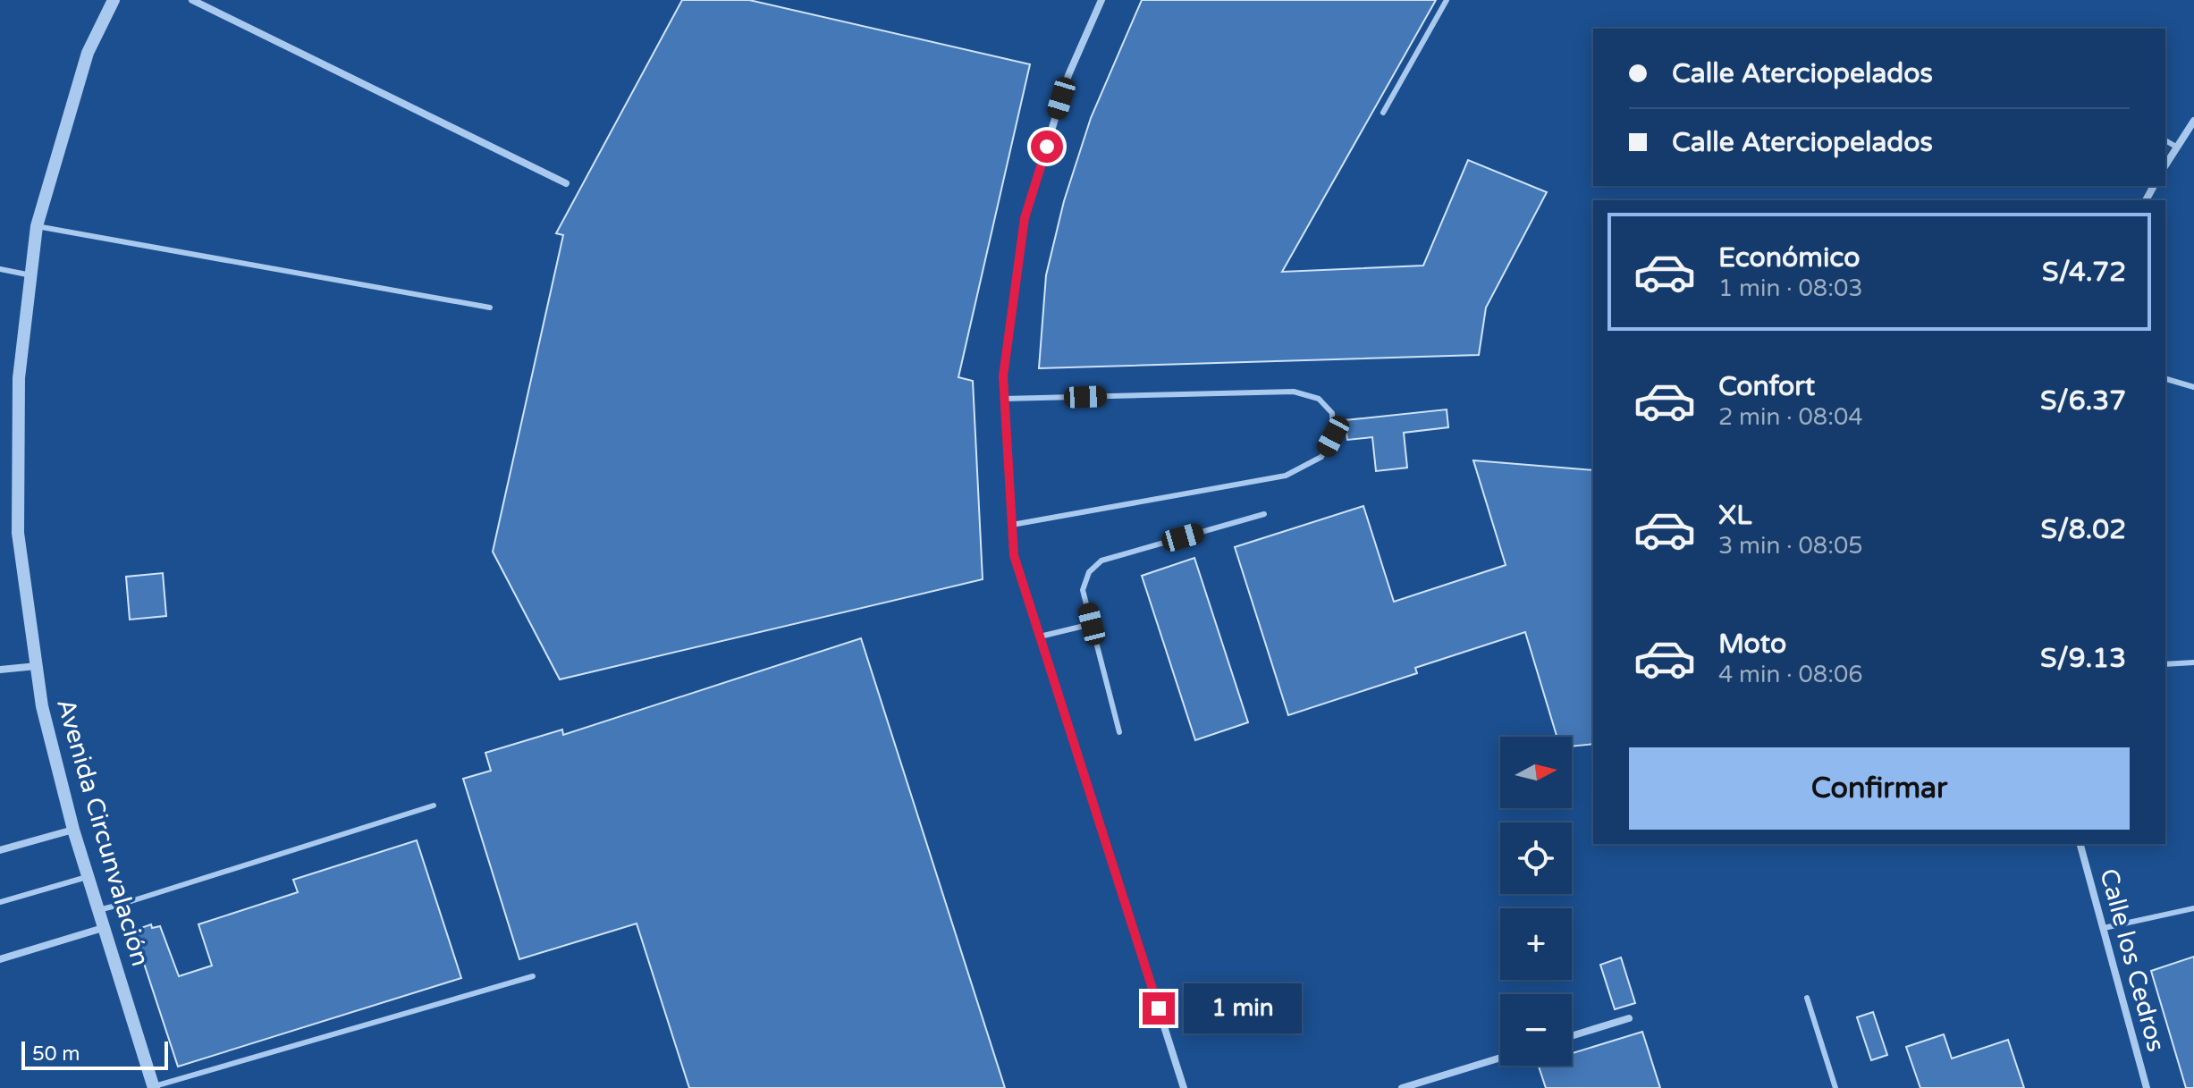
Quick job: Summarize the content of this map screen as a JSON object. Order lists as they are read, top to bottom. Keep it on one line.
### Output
{"streets":{"street":["Avenida Circunvalación","Calle los Cedros"]},"scale_bar":"50 m","north":"right","page":{"banner":["Calle Aterciopelados","Calle Aterciopelados"],"list":[{"name":"Económico","note":"1 min · 08:03","value":"S/4.72"},{"name":"Confort","note":"2 min · 08:04","value":"S/6.37"},{"name":"XL","note":"3 min · 08:05","value":"S/8.02"},{"name":"Moto","note":"4 min · 08:06","value":"S/9.13"}],"buttons":"Confirmar","map_buttons":["+","−"],"bubble":"1 min","scale":"50 m"}}
